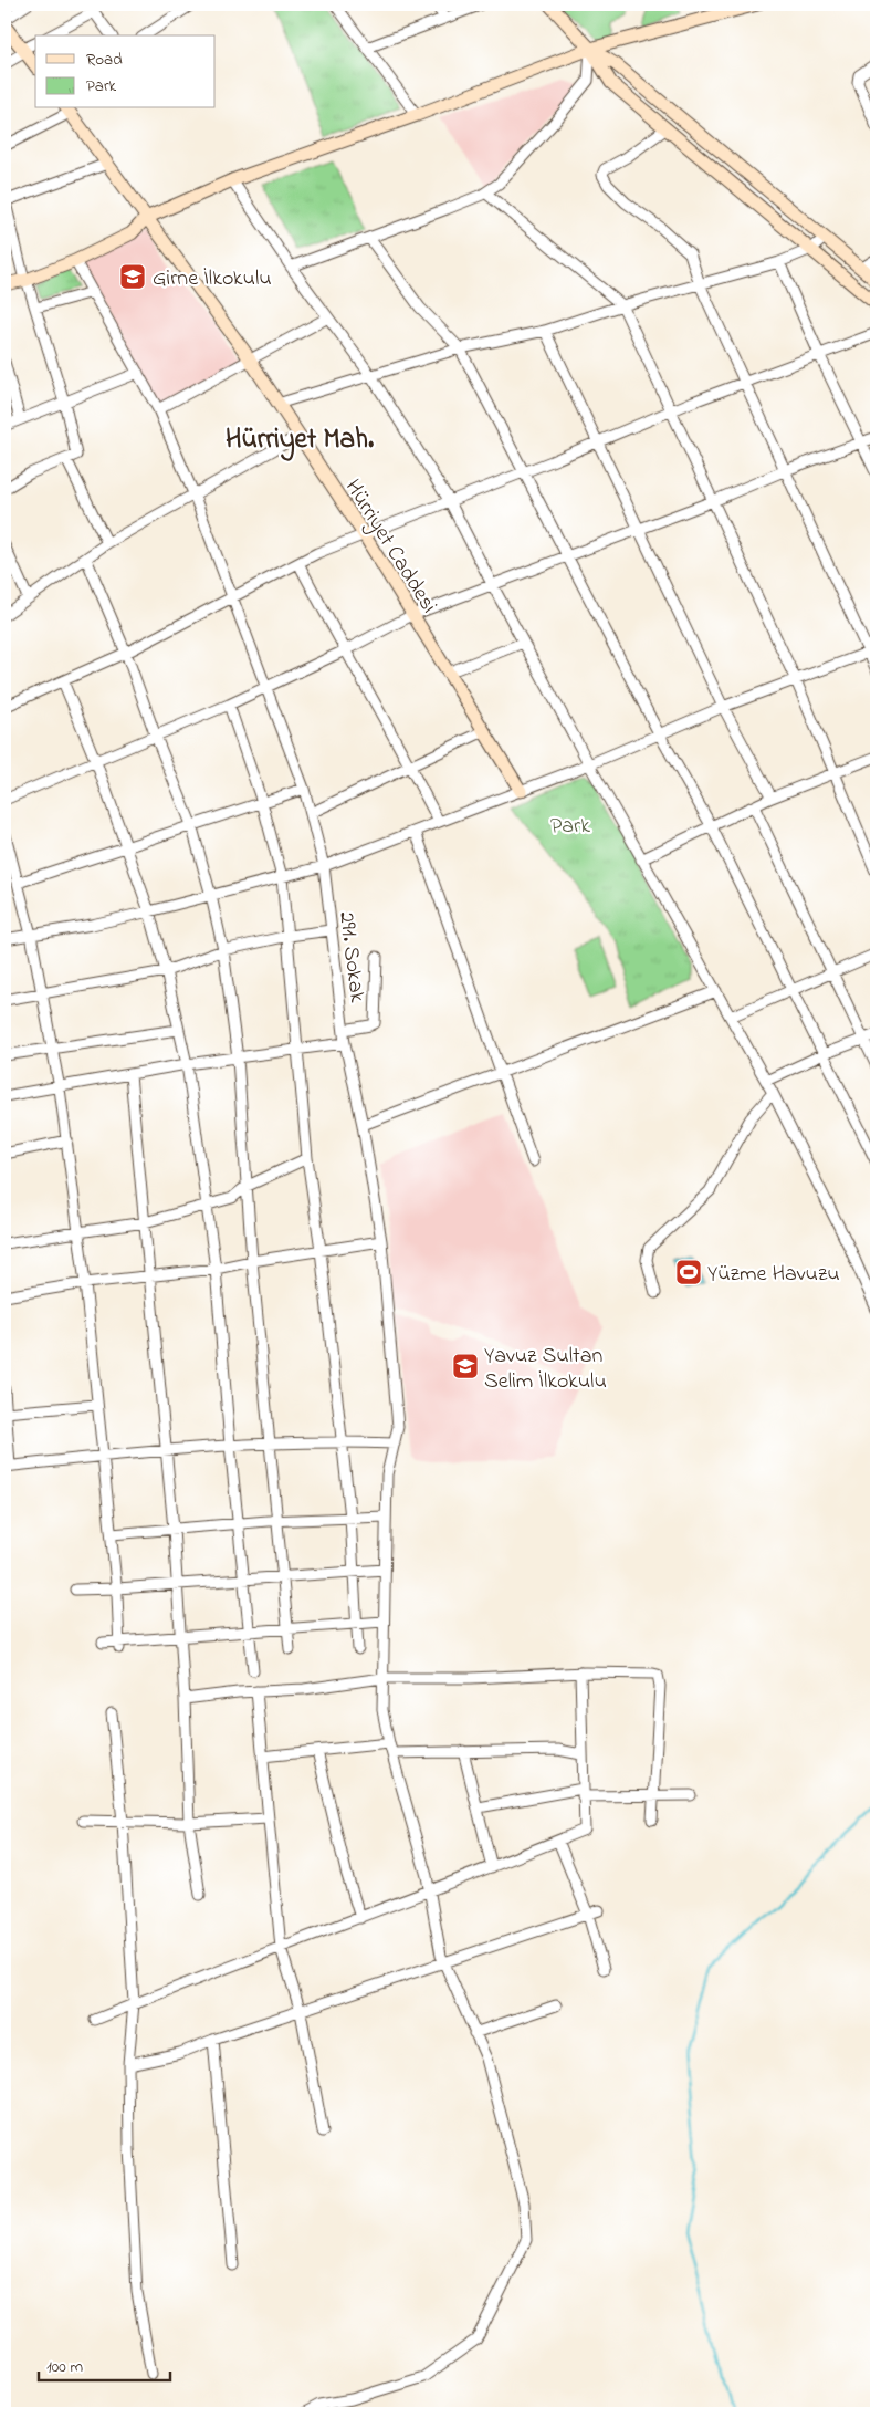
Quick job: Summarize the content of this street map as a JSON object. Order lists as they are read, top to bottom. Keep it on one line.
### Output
{"streets":{"street":["Hürriyet Caddesi","291. Sokak"]},"districts":["Hürriyet Mah."],"parks":["Park"],"places":{"school or university":["Girne İlkokulu","Yavuz Sultan Selim İlkokulu"],"sports":["Yüzme Havuzu"]},"legend":["Road","Park"],"scale_bar":"100 m"}
